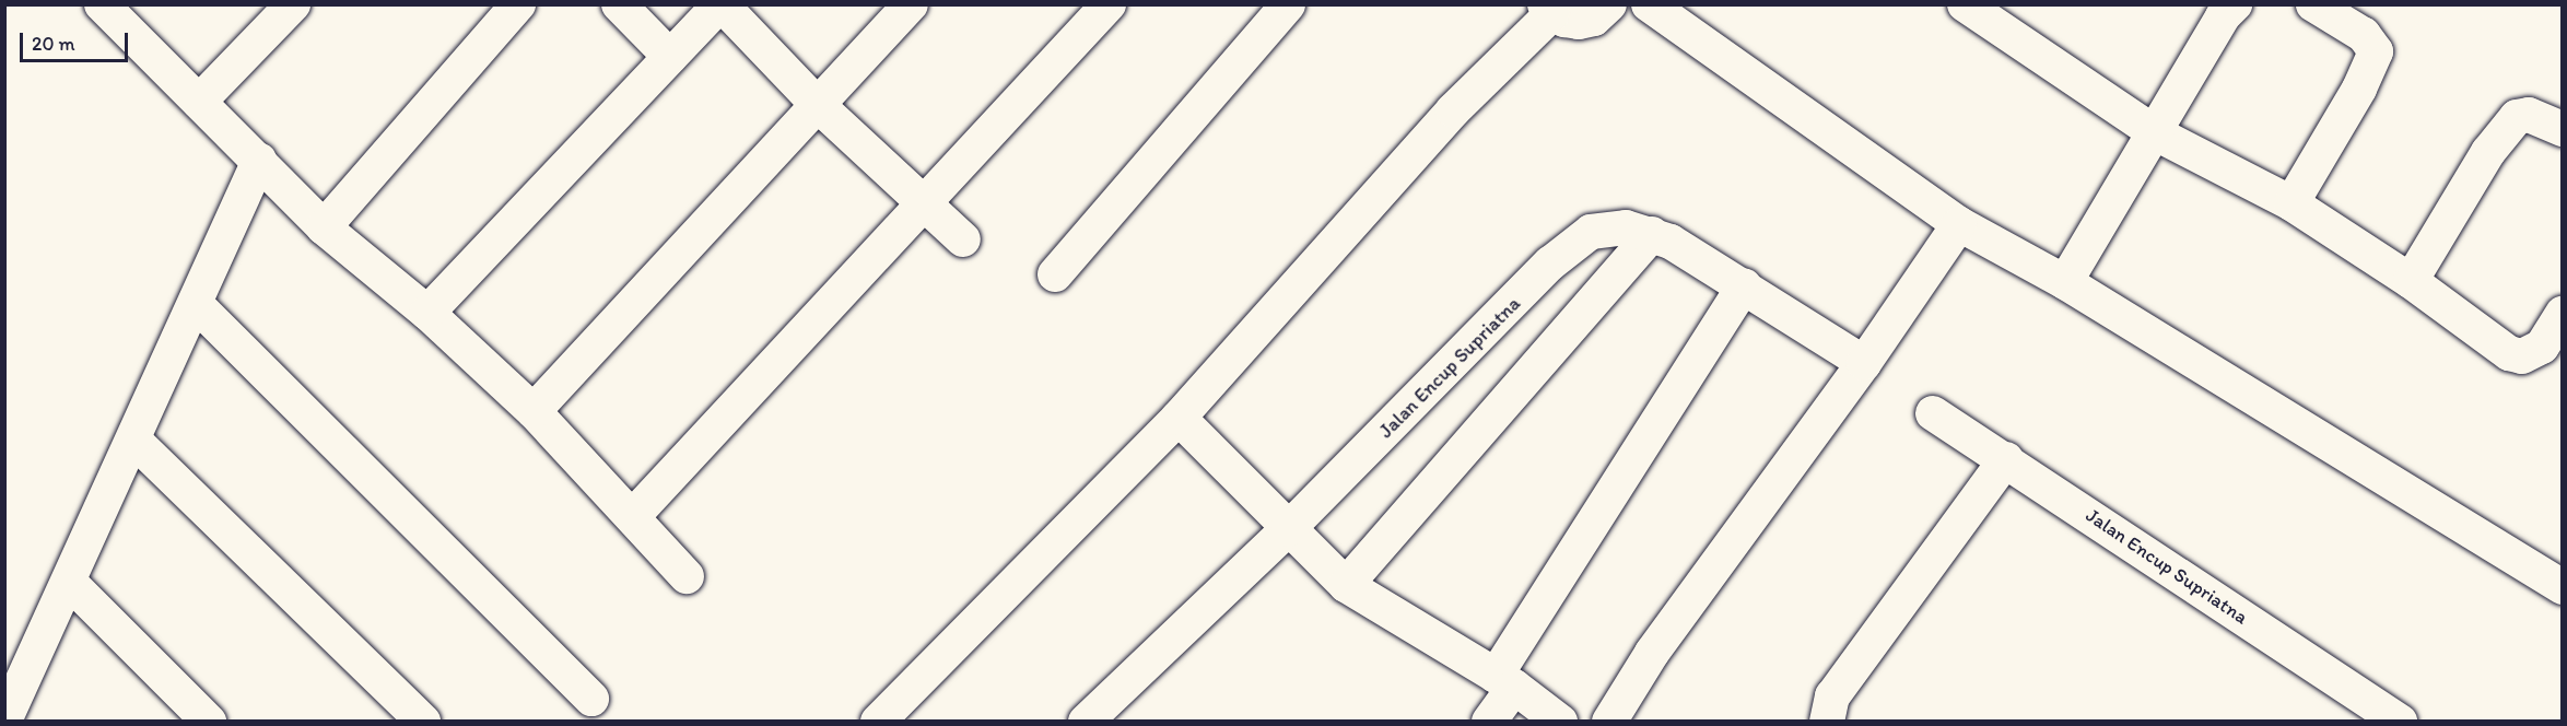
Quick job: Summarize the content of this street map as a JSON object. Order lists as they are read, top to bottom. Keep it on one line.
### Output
{"streets":{"street":["Jalan Encup Supriatna"]},"scale_bar":"20 m"}
